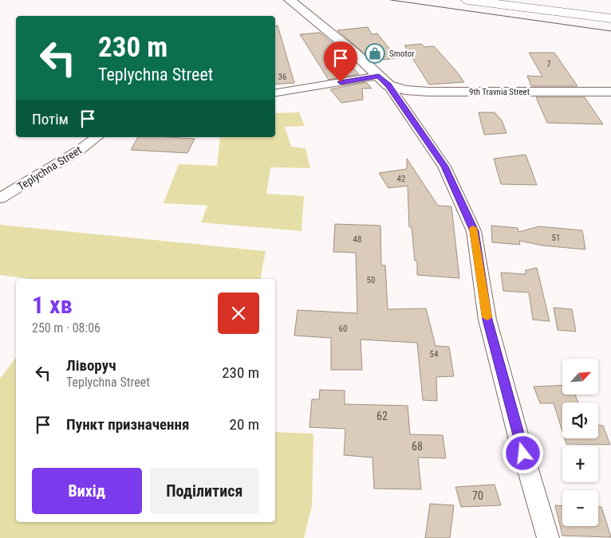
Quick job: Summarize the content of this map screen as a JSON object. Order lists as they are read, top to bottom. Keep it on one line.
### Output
{"streets":{"street":["9th Travnia Street","Teplychna Street"]},"places":{"shop":["Smotor"]},"house_numbers":["7","36","42","51","48","50","60","54","62","68","70"],"north":"top right","page":{"turn":["230 m","Teplychna Street"],"then":"Потім","heading":["1 хв","250 m · 08:06"],"list":[{"name":"Ліворуч","note":"Teplychna Street","value":"230 m"},{"name":"Пункт призначення","value":"20 m"}],"map_buttons":["+","−"],"buttons":["Вихід","Поділитися"]}}
